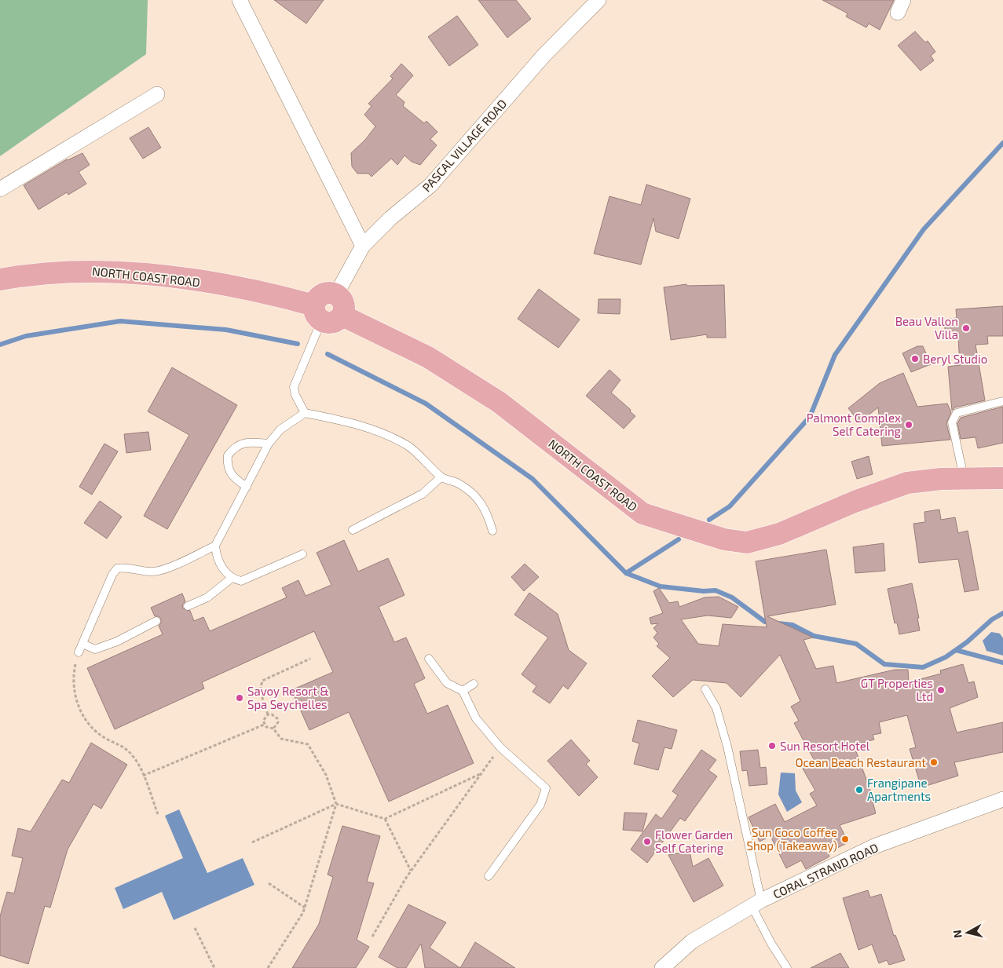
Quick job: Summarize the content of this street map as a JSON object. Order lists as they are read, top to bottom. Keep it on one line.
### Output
{"streets":{"main road":["NORTH COAST ROAD"],"street":["PASCAL VILLAGE ROAD","CORAL STRAND ROAD"]},"crossings":[["PASCAL VILLAGE ROAD","NORTH COAST ROAD"]],"places":["Beau Vallon Villa","Beryl Studio","Palmont Complex Self Catering","GT Properties Ltd","Savoy Resort & Spa Seychelles","Sun Resort Hotel","Ocean Beach Restaurant","Frangipane Apartments","Sun Coco Coffee Shop (Takeaway)","Flower Garden Self Catering"],"north":"left"}
